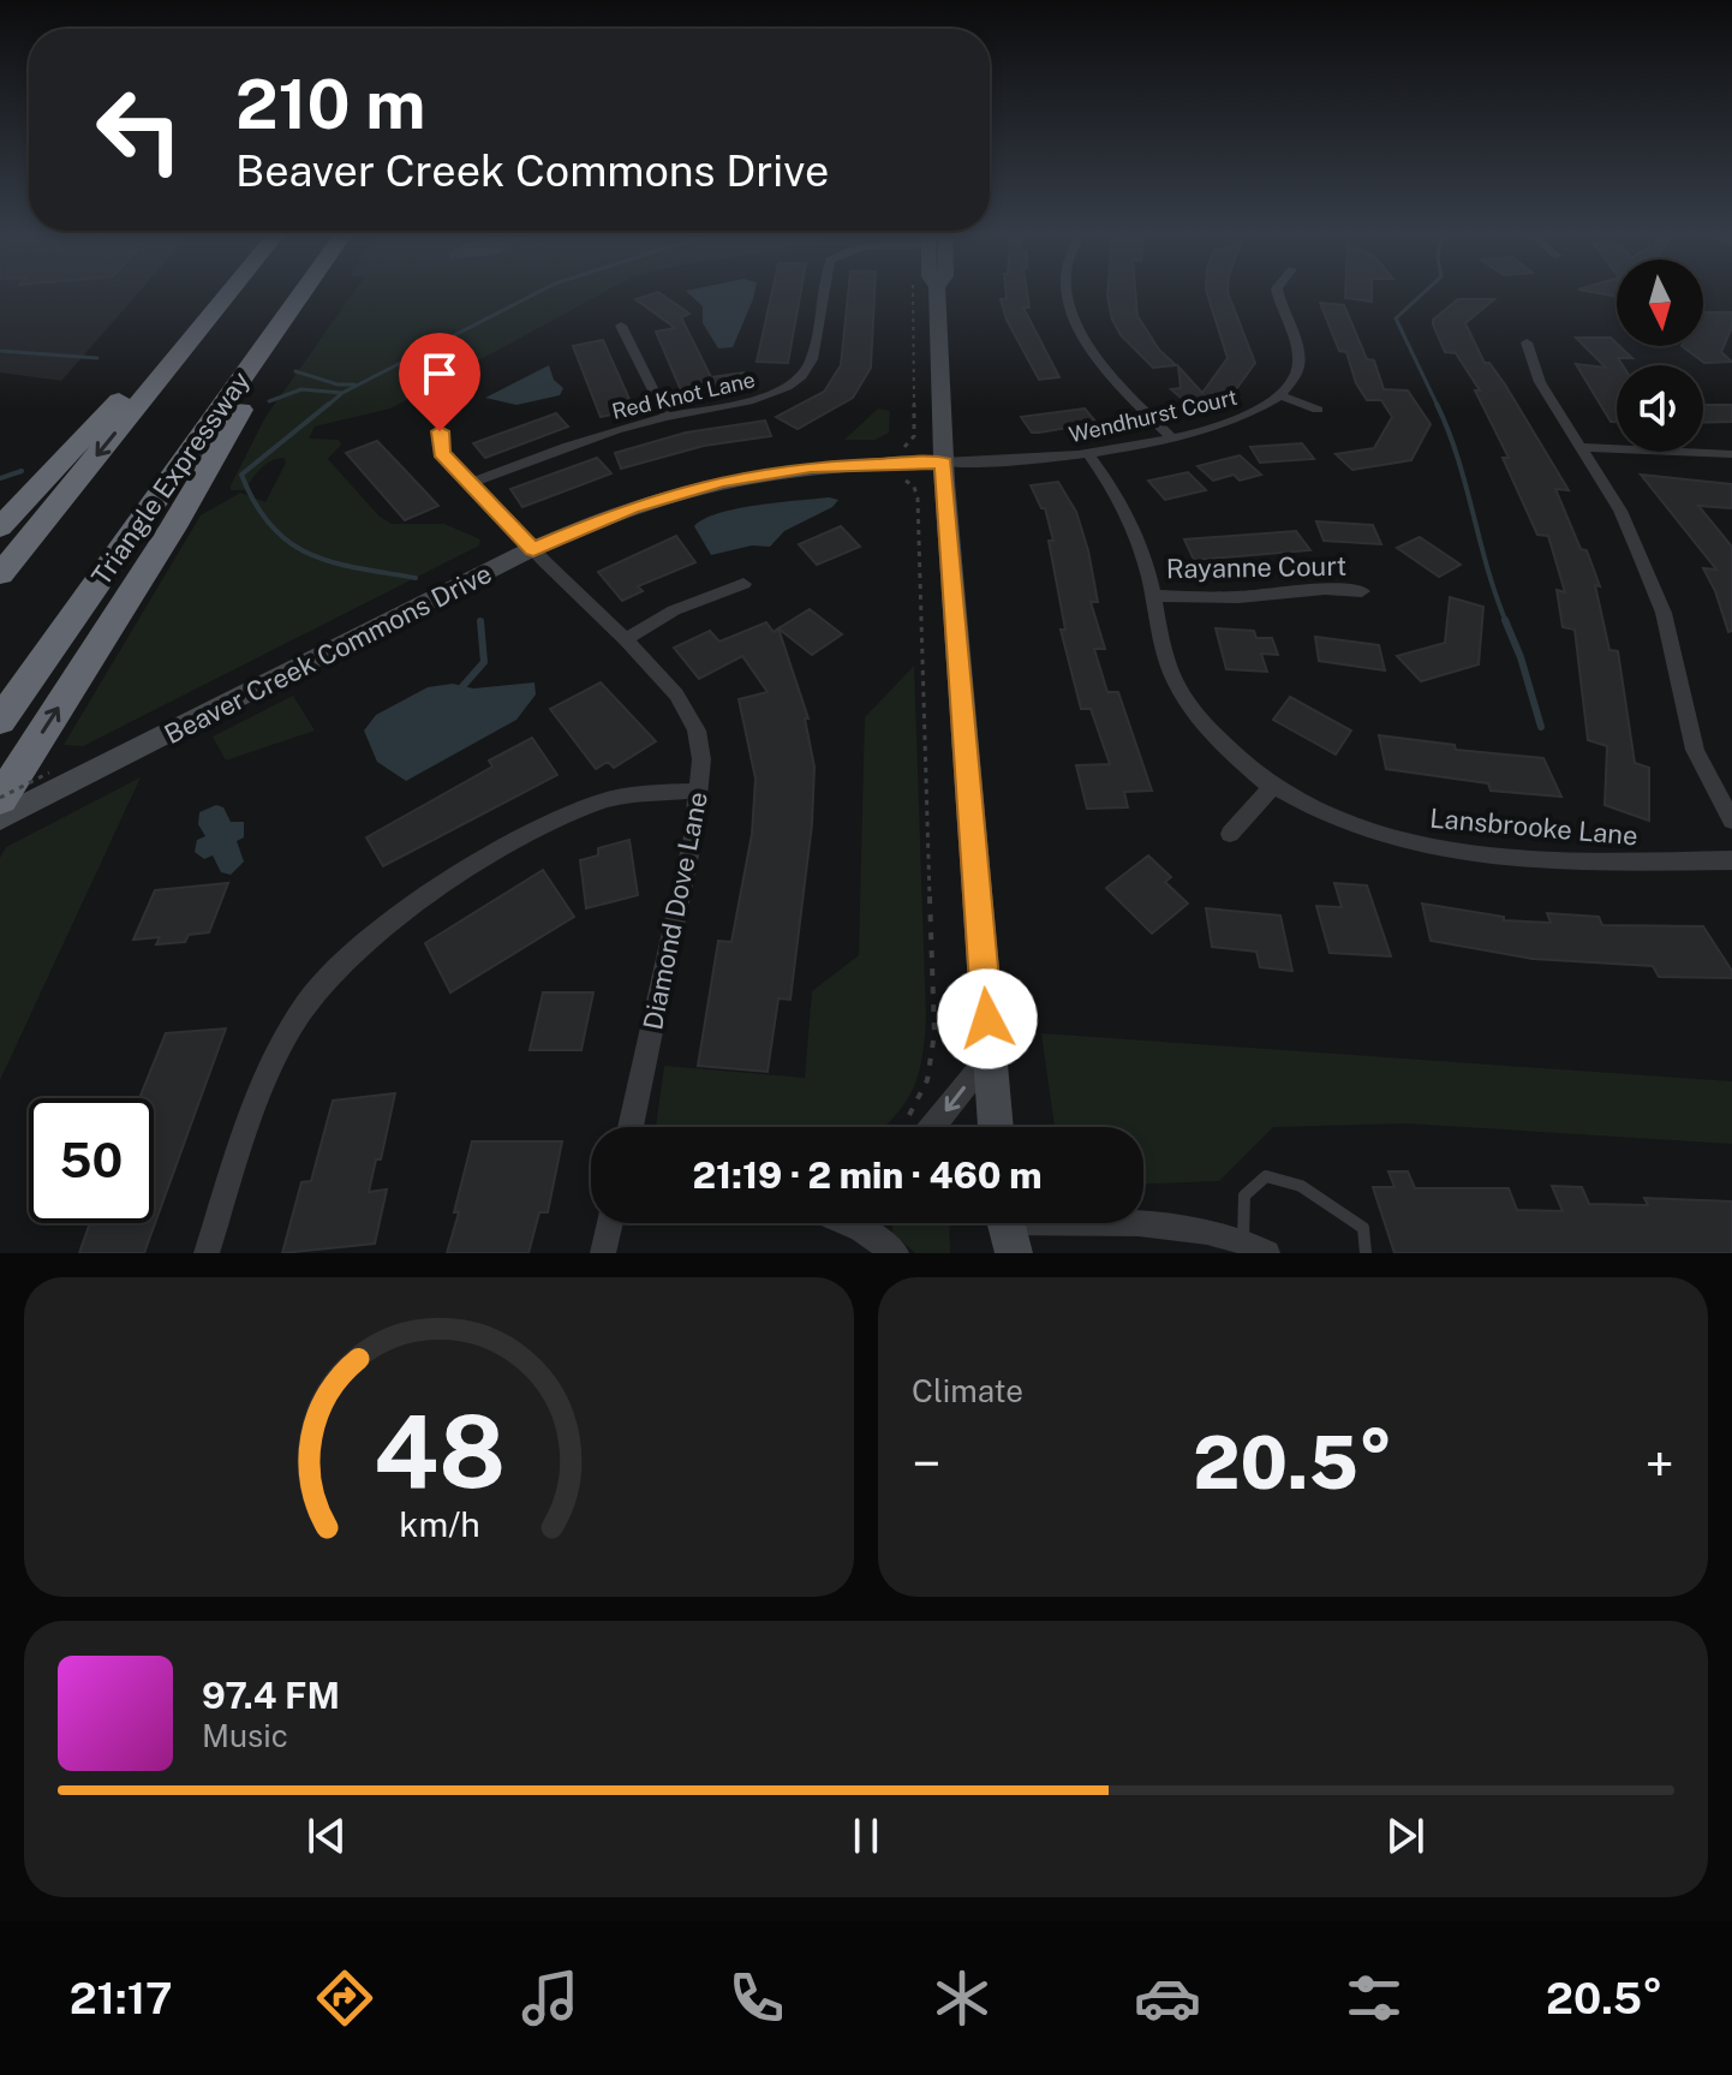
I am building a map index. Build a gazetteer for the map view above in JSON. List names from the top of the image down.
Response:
{
  "streets": {
    "highway": ["Triangle Expressway"],
    "main road": ["Beaver Creek Commons Drive"],
    "street": [
      "Red Knot Lane",
      "Wendhurst Court",
      "Rayanne Court",
      "Lansbrooke Lane",
      "Diamond Dove Lane"
    ]
  },
  "crossings": [
    ["Red Knot Lane", "Diamond Dove Lane"],
    ["Wendhurst Court", "Beaver Creek Commons Drive"],
    ["Wendhurst Court", "Lansbrooke Lane"],
    ["Rayanne Court", "Lansbrooke Lane"],
    ["Beaver Creek Commons Drive", "Diamond Dove Lane"]
  ],
  "north": "bottom",
  "page": {
    "turn": ["210 m", "Beaver Creek Commons Drive"],
    "limit": "50",
    "trip": "21:19 · 2 min · 460 m",
    "tile": "Climate",
    "heat": ["−", "20.5°", "+"],
    "song": ["97.4 FM", "Music"],
    "tabs": ["21:17", "20.5°"],
    "gauge": ["48", "km/h"]
  }
}
